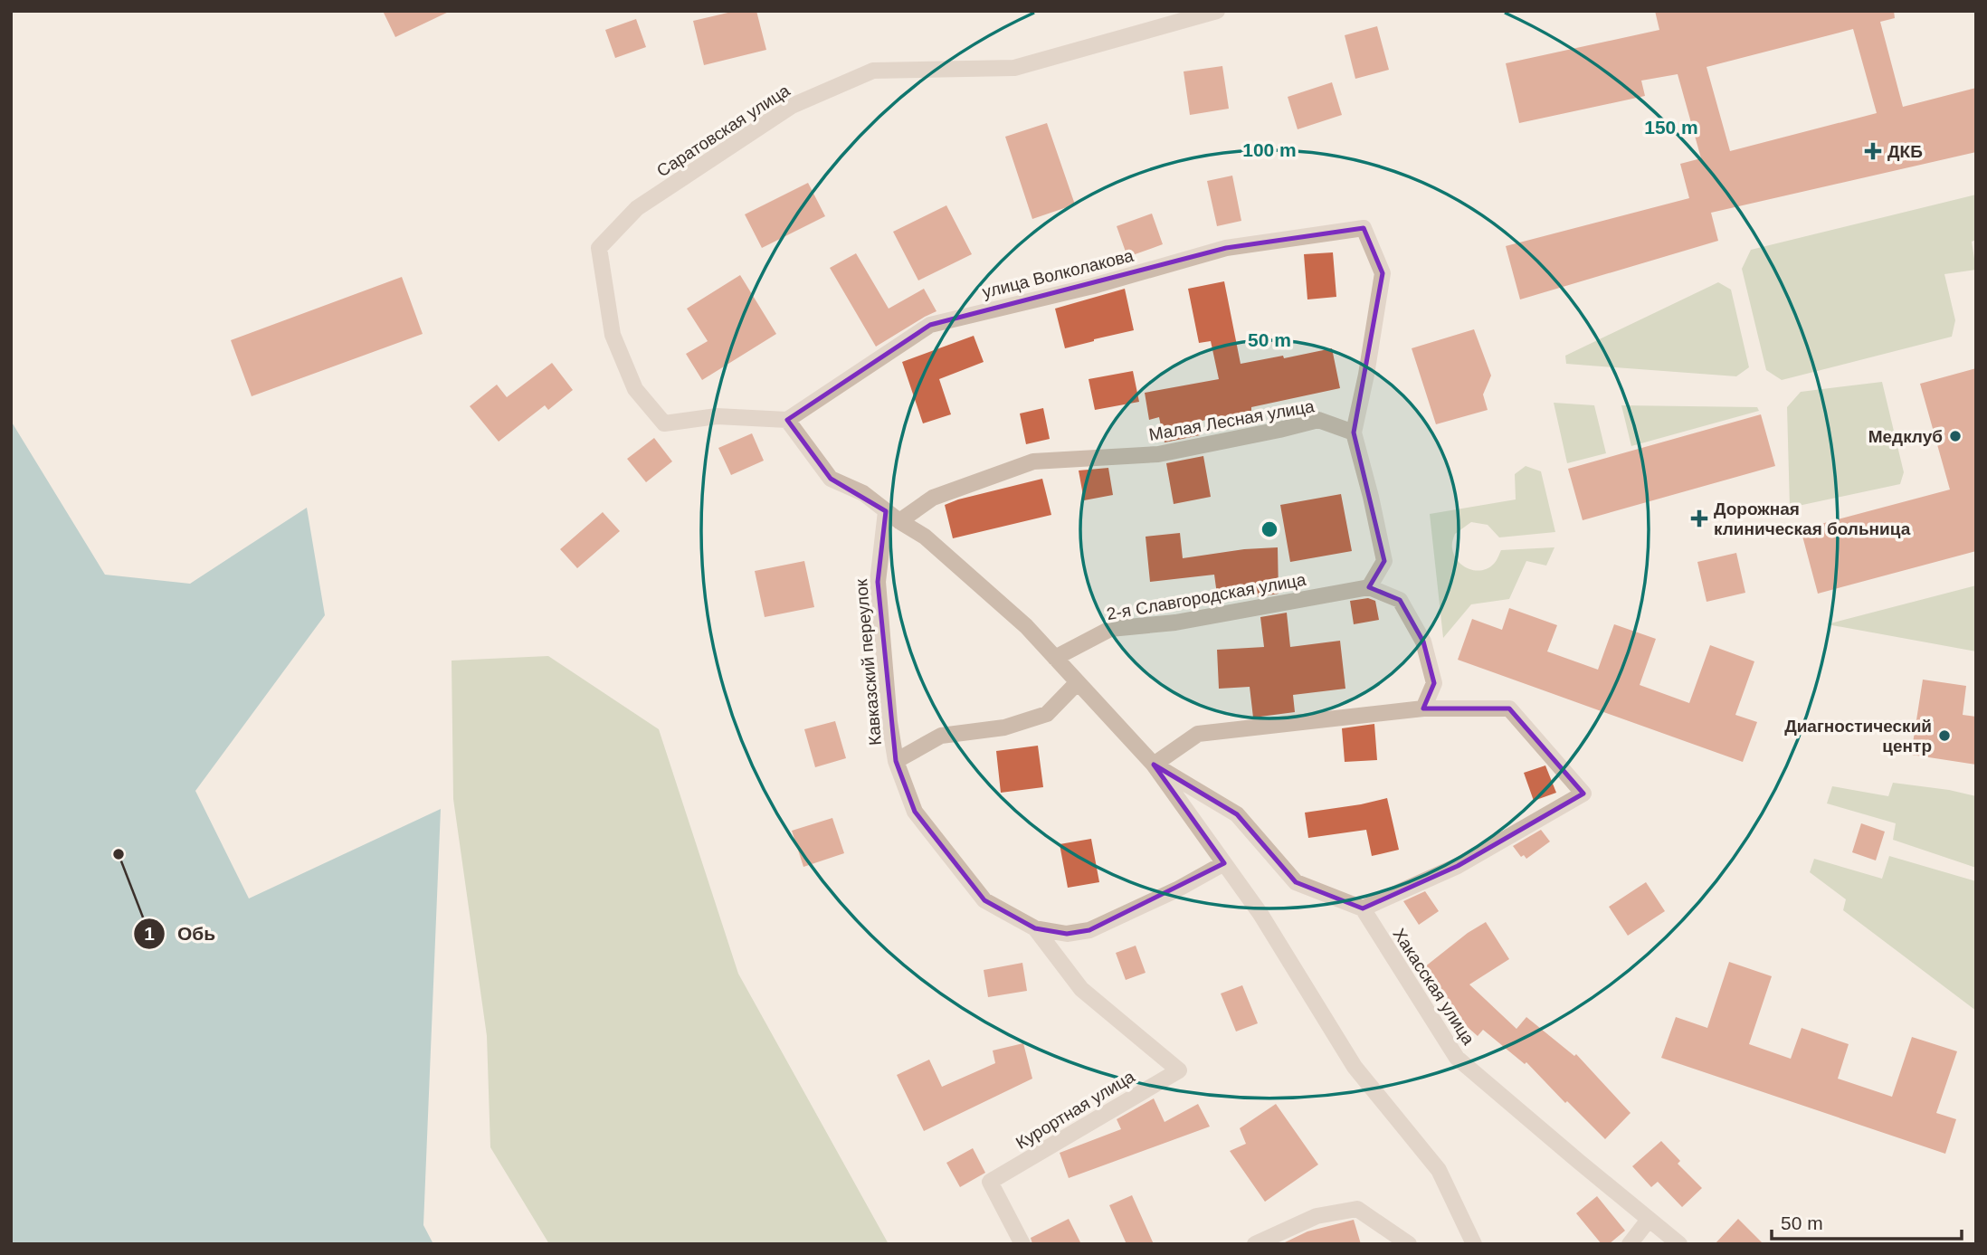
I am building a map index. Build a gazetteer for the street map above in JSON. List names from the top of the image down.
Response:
{
  "streets": {
    "street": [
      "Саратовская улица",
      "улица Волколакова",
      "Малая Лесная улица",
      "2-я Славгородская улица",
      "Кавказский переулок",
      "Хакасская улица",
      "Курортная улица"
    ]
  },
  "crossings": [
    ["Саратовская улица", "улица Волколакова"],
    ["улица Волколакова", "Малая Лесная улица"],
    ["Кавказский переулок", "Курортная улица"]
  ],
  "places": {
    "health": ["ДКБ", "Дорожная клиническая больница"],
    "other": ["Медклуб", "Диагностический центр", "Обь"]
  },
  "scale_bar": "50 m",
  "rings": ["150 m", "100 m", "50 m"]
}
